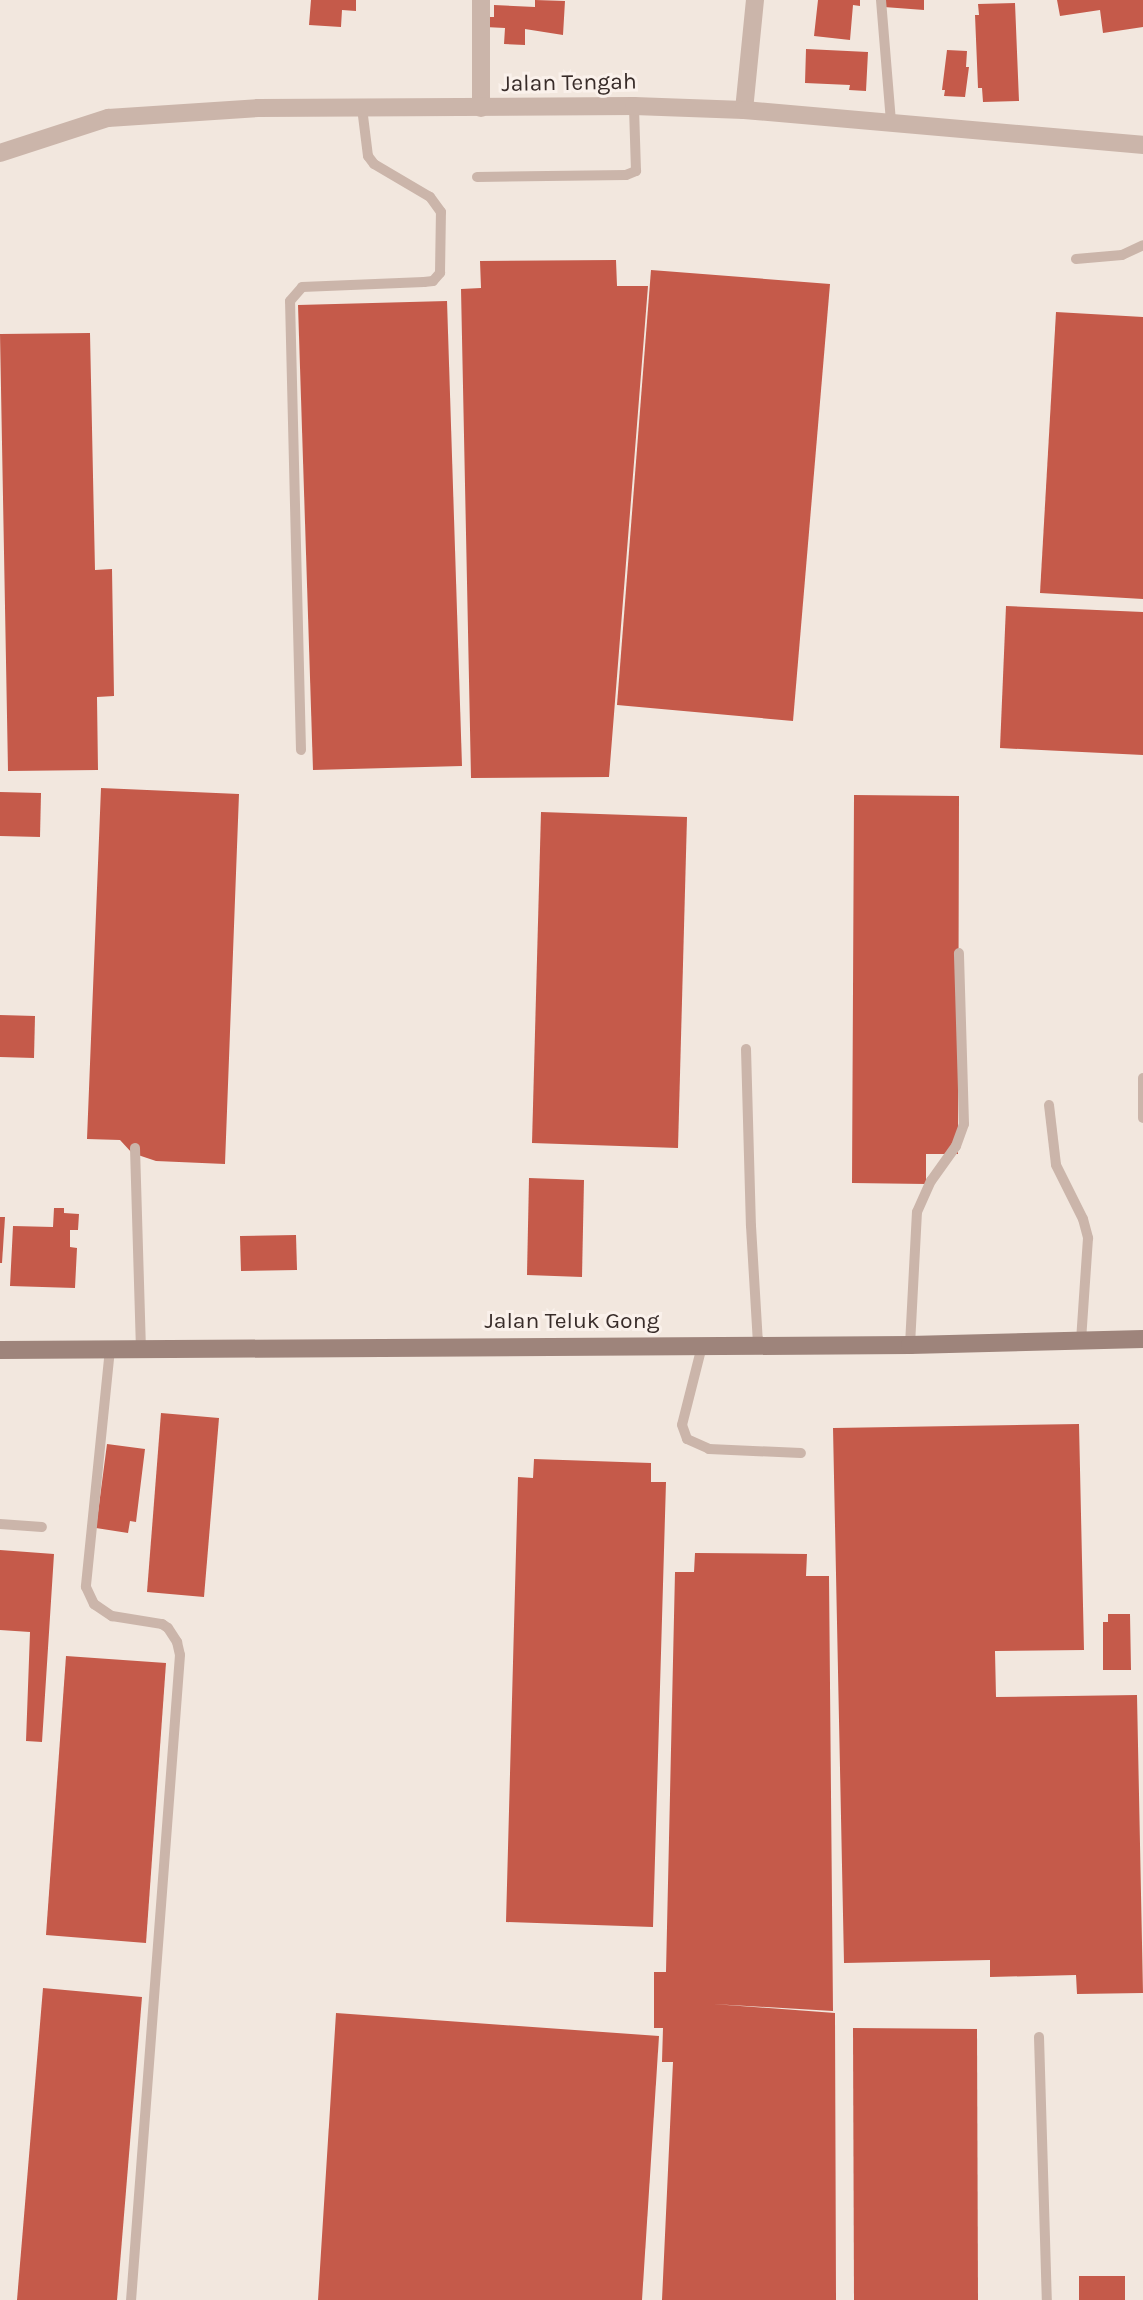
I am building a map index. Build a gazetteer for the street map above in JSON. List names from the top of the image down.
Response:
{
  "streets": {
    "street": ["Jalan Tengah", "Jalan Teluk Gong"]
  }
}
